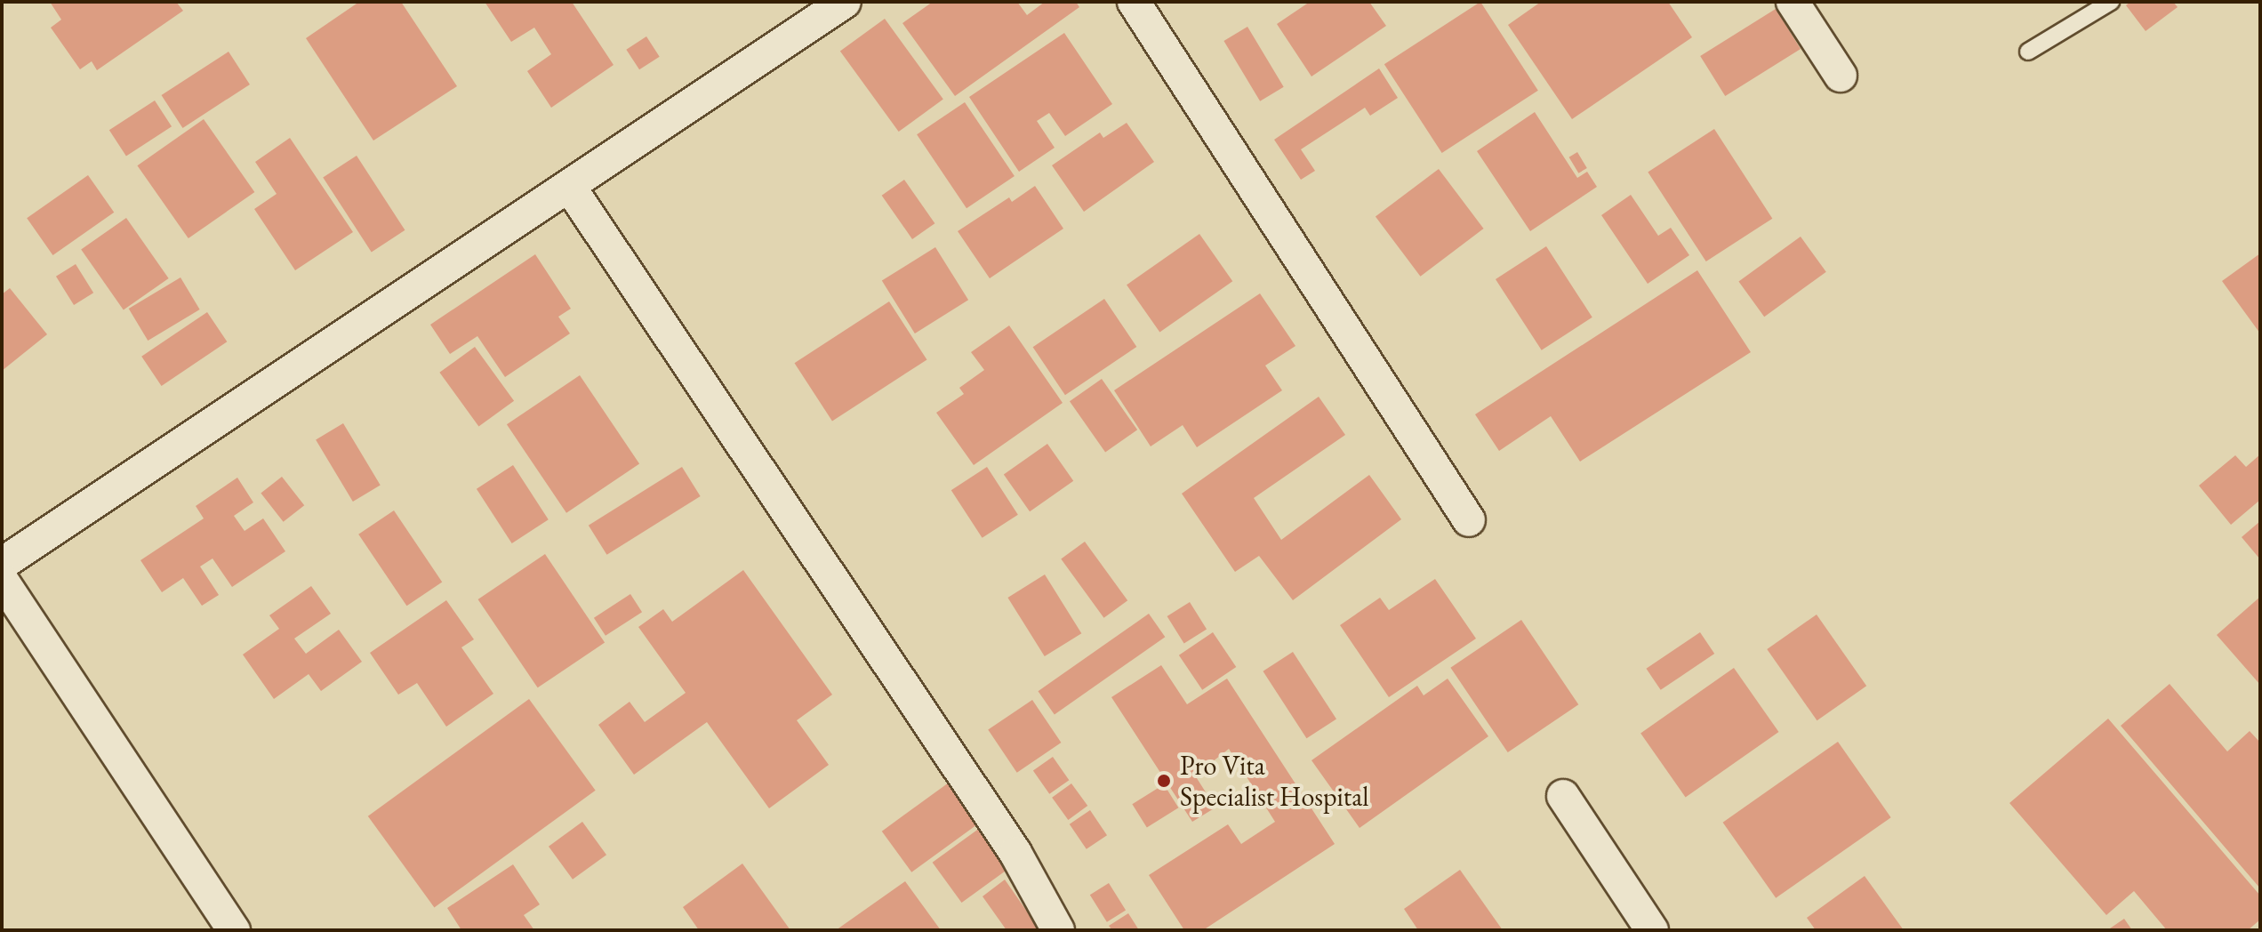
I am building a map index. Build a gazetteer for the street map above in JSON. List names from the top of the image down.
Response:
{
  "places": ["Pro Vita Specialist Hospital"]
}
